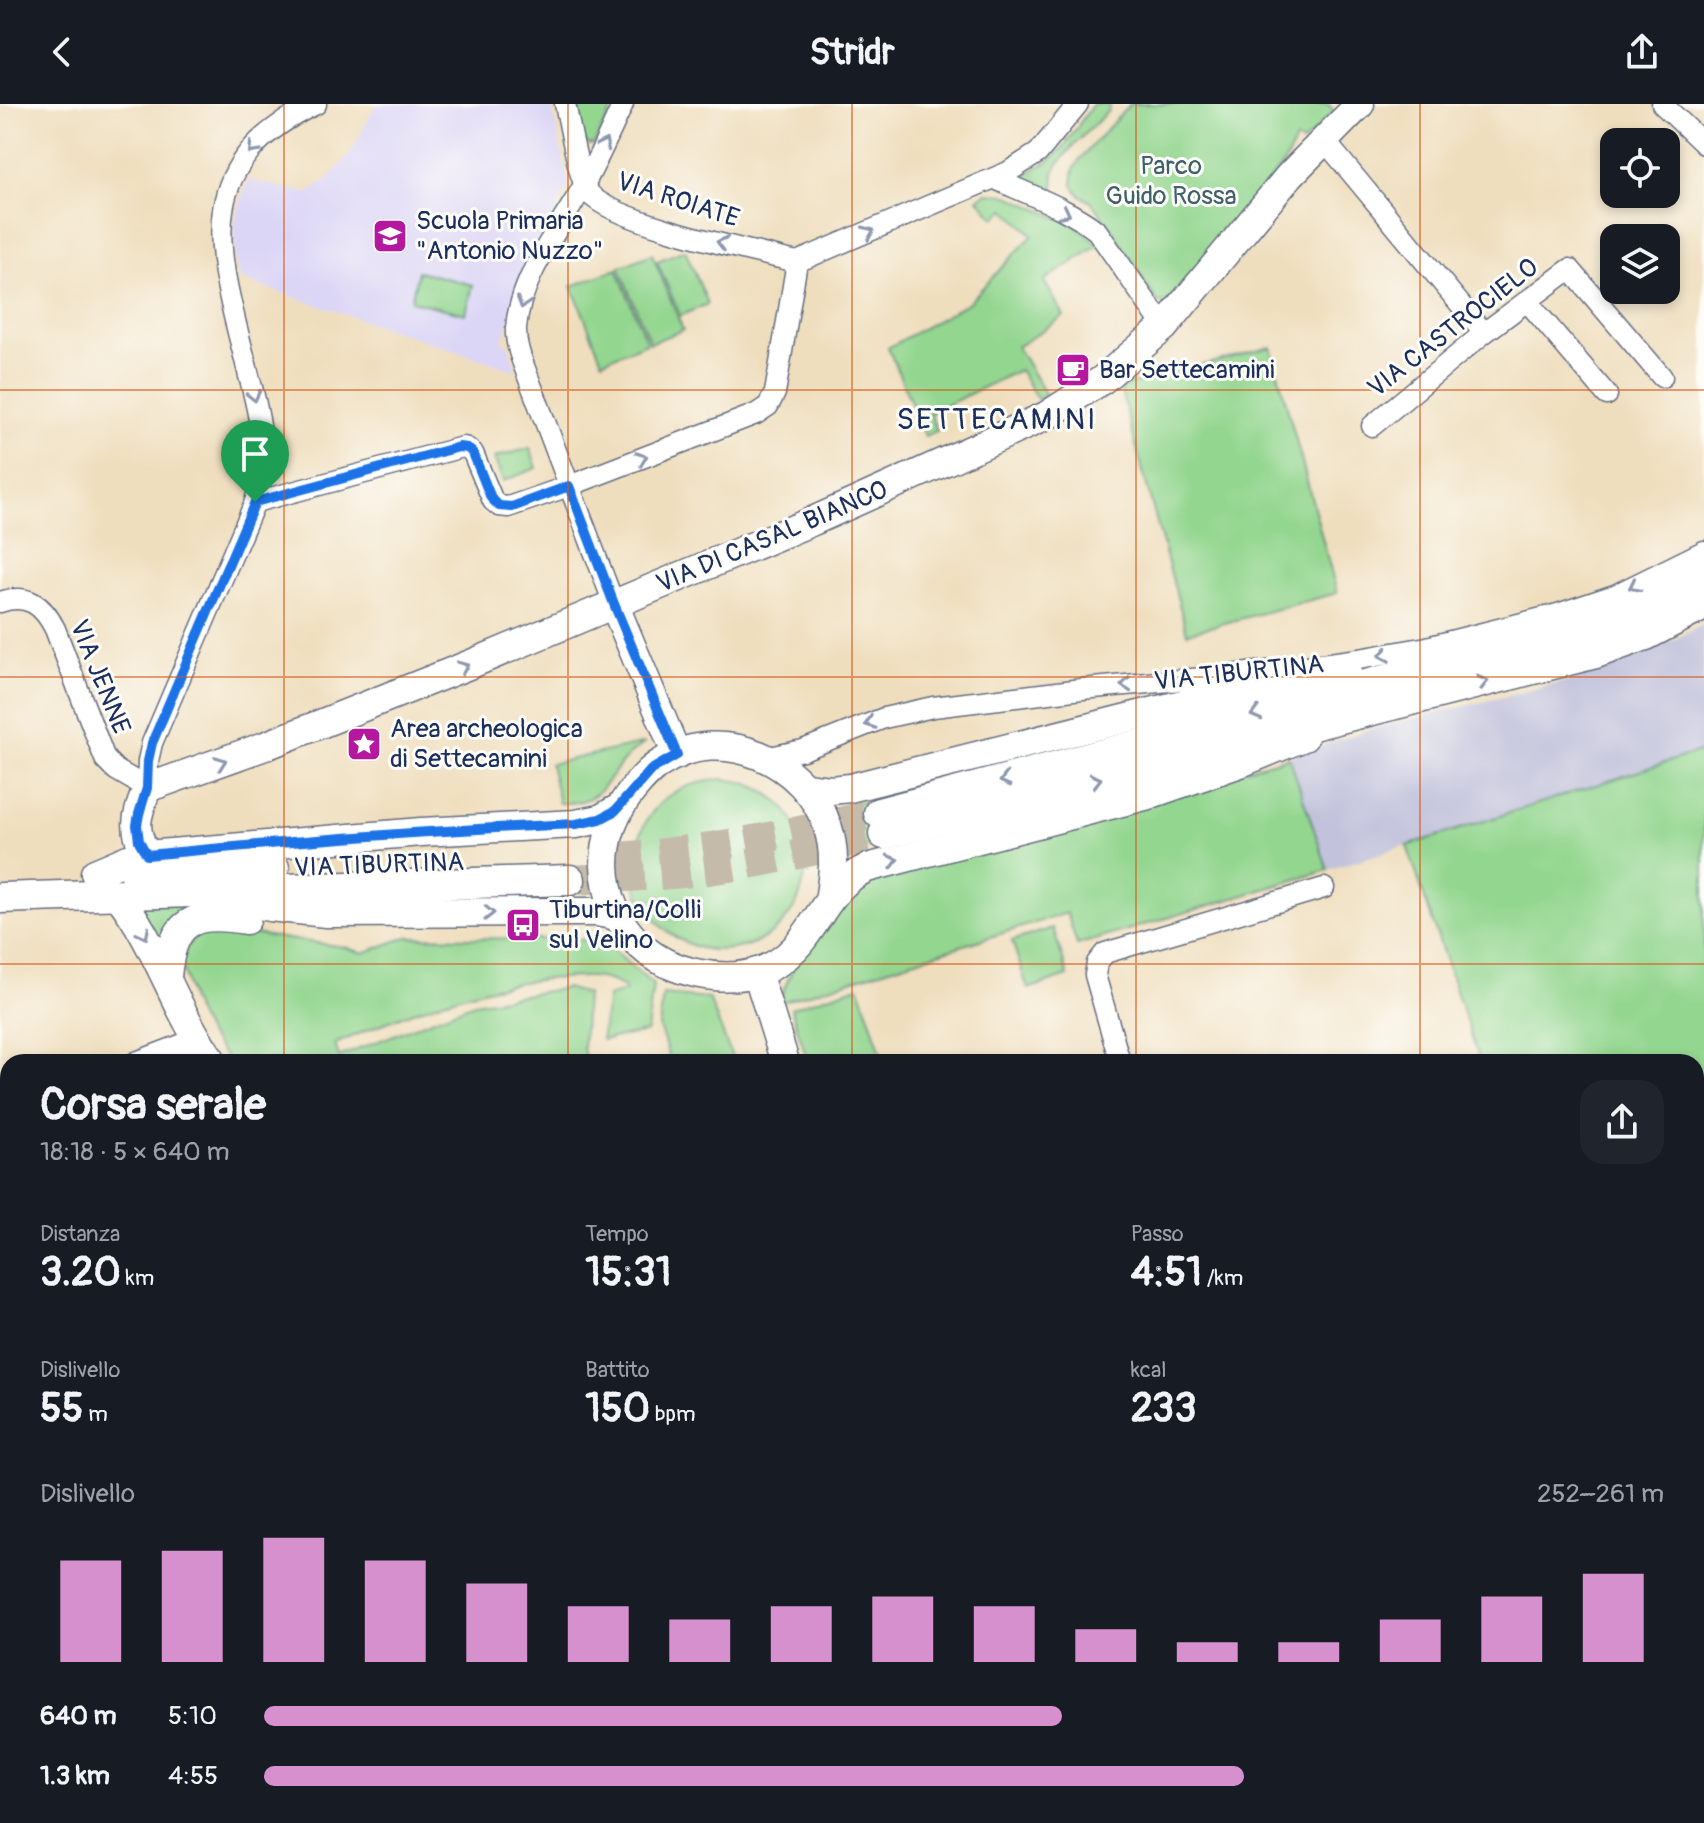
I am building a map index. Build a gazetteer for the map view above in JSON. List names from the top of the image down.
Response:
{
  "streets": {
    "main road": ["VIA TIBURTINA"],
    "street": [
      "VIA ROIATE",
      "VIA CASTROCIELO",
      "VIA DI CASAL BIANCO",
      "VIA JENNE"
    ]
  },
  "crossings": [
    ["VIA DI CASAL BIANCO", "VIA JENNE"]
  ],
  "one_way": ["VIA ROIATE", "VIA DI CASAL BIANCO"],
  "districts": ["SETTECAMINI"],
  "parks": ["Parco Guido Rossa"],
  "places": {
    "school or university": ["Scuola Primaria \"Antonio Nuzzo\""],
    "cafe": ["Bar Settecamini"],
    "place": ["Area archeologica di Settecamini"],
    "bus stop": ["Tiburtina/Colli sul Velino"]
  },
  "page": {
    "header": "Stridr",
    "heading": ["Corsa serale", "18:18 · 5 × 640 m"],
    "stats": [
      ["Distanza", "3.20 km"],
      ["Tempo", "15:31"],
      ["Passo", "4:51 /km"],
      ["Dislivello", "55 m"],
      ["Battito", "150 bpm"],
      ["kcal", "233"]
    ],
    "chart": ["Dislivello", "252–261 m"],
    "list": [
      {
        "name": "640 m",
        "note": "5:10"
      },
      {
        "name": "1.3 km",
        "note": "4:55"
      }
    ]
  }
}
